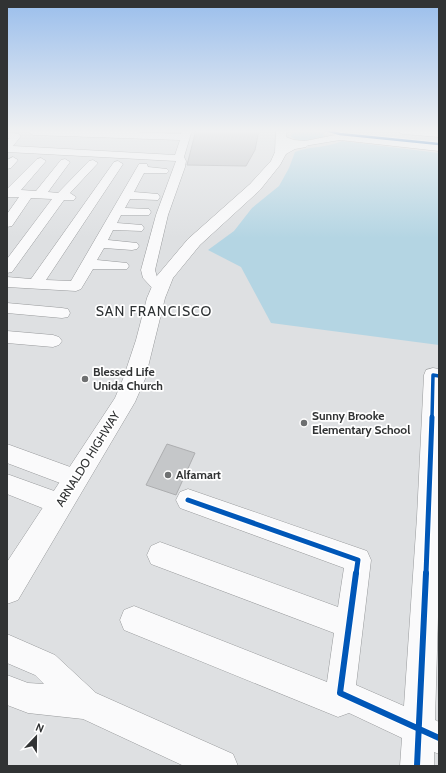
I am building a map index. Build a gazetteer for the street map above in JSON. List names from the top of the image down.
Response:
{
  "streets": {
    "main road": ["ARNALDO HIGHWAY"]
  },
  "districts": ["SAN FRANCISCO"],
  "places": ["Blessed Life Unida Church", "Sunny Brooke Elementary School", "Alfamart"],
  "north": "top"
}
